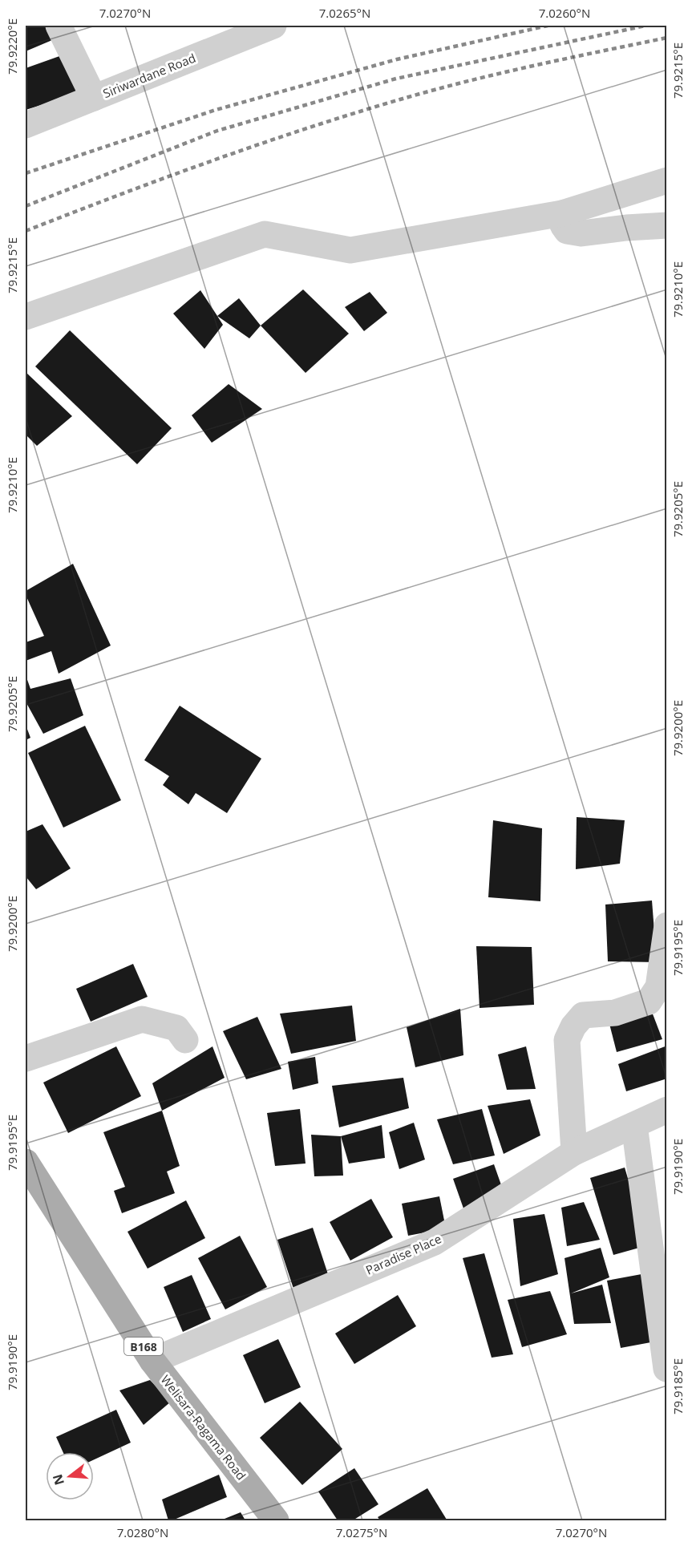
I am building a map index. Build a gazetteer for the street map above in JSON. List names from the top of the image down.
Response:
{
  "streets": {
    "main road": ["B168", "Welisara-Ragama Road"],
    "street": ["Siriwardane Road", "Paradise Place"]
  },
  "crossings": [
    ["Paradise Place", "Welisara-Ragama Road"]
  ],
  "north": "left",
  "coordinates": [
    "7.0270°N",
    "7.0265°N",
    "7.0260°N",
    "79.9220°E",
    "79.9215°E",
    "79.9210°E",
    "79.9205°E",
    "79.9200°E",
    "79.9195°E",
    "79.9190°E",
    "79.9185°E",
    "7.0280°N",
    "7.0275°N"
  ]
}
